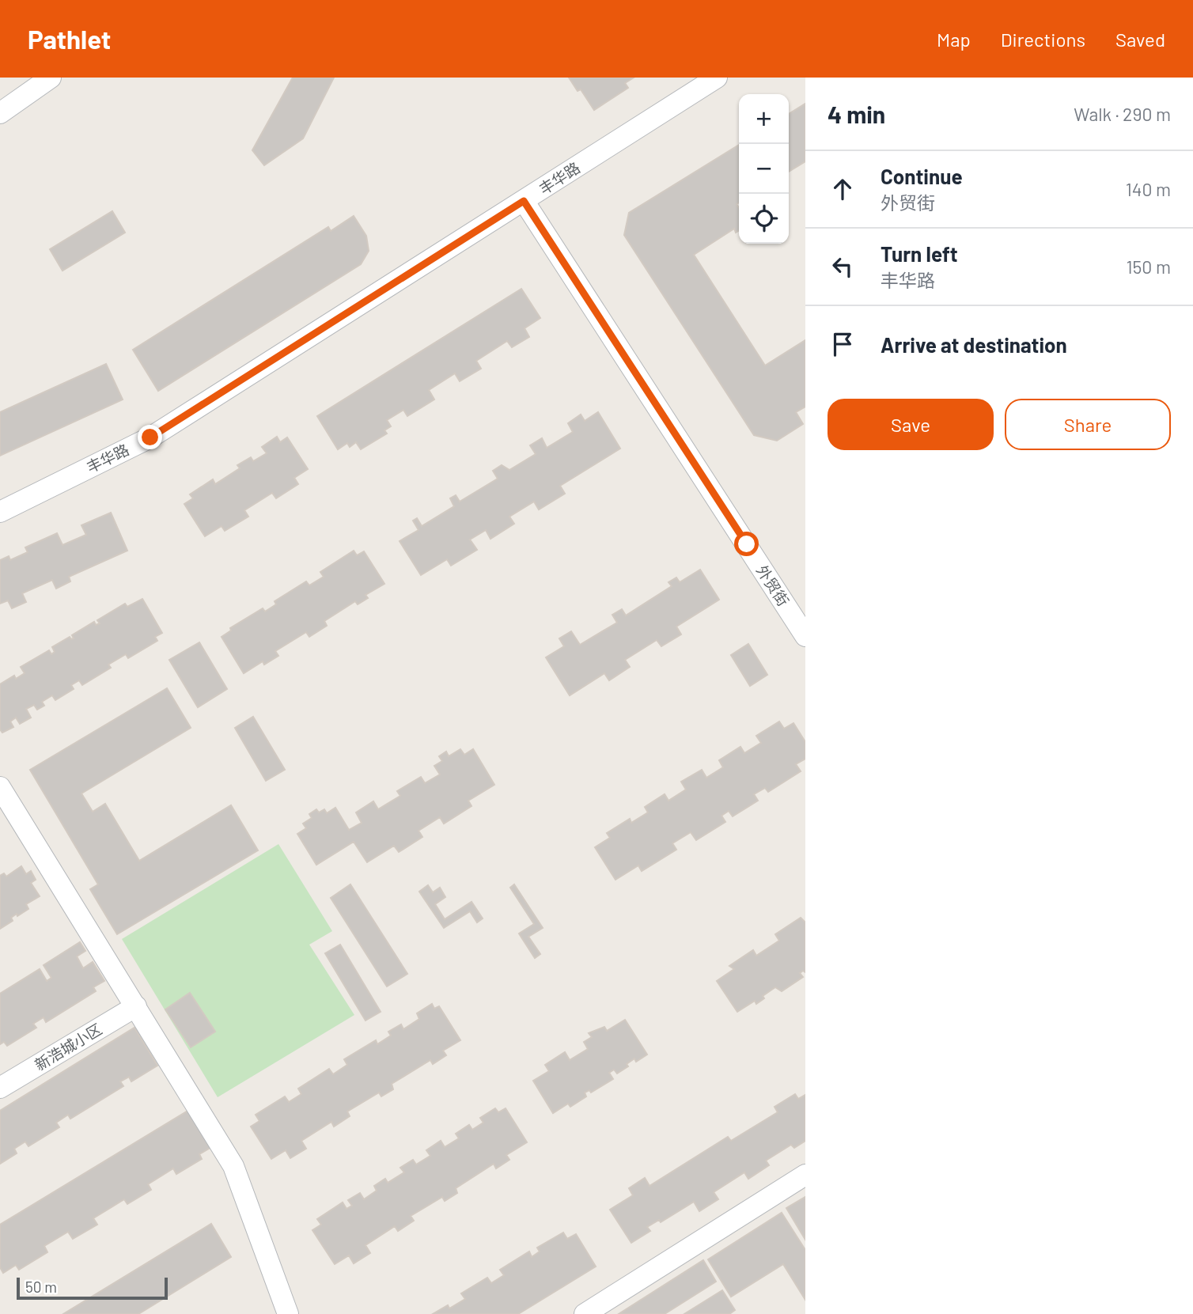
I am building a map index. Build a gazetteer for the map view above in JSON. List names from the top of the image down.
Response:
{
  "streets": {
    "street": ["丰华路", "外贸街", "新浩城小区"]
  },
  "crossings": [
    ["丰华路", "外贸街"]
  ],
  "scale_bar": "50 m",
  "page": {
    "header": "Pathlet",
    "nav": ["Map", "Directions", "Saved"],
    "heading": ["4 min", "Walk · 290 m"],
    "map_buttons": ["+", "−"],
    "list": [
      ["Continue", "外贸街", "140 m"],
      ["Turn left", "丰华路", "150 m"],
      "Arrive at destination"
    ],
    "buttons": ["Save", "Share"],
    "scale": "50 m"
  }
}
